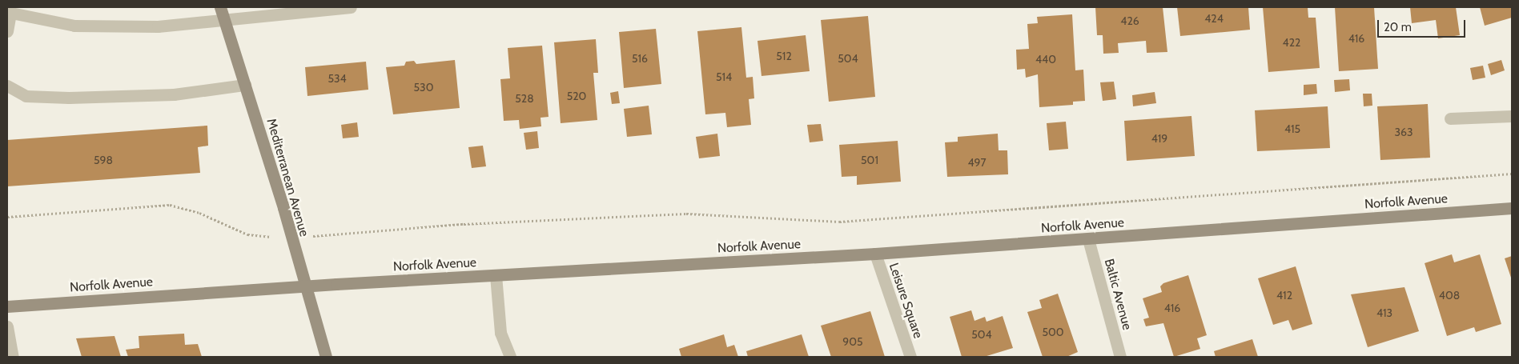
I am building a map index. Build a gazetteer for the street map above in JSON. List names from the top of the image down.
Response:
{
  "streets": {
    "main road": ["Mediterranean Avenue", "Norfolk Avenue"],
    "street": ["Baltic Avenue", "Leisure Square"]
  },
  "crossings": [
    ["Mediterranean Avenue", "Norfolk Avenue"],
    ["Norfolk Avenue", "Baltic Avenue"],
    ["Norfolk Avenue", "Leisure Square"]
  ],
  "house_numbers": [
    "424",
    "426",
    "416",
    "422",
    "512",
    "516",
    "504",
    "440",
    "514",
    "534",
    "530",
    "520",
    "528",
    "415",
    "363",
    "419",
    "598",
    "501",
    "497",
    "412",
    "408",
    "416",
    "413",
    "500",
    "504",
    "905"
  ],
  "scale_bar": "20 m"
}
